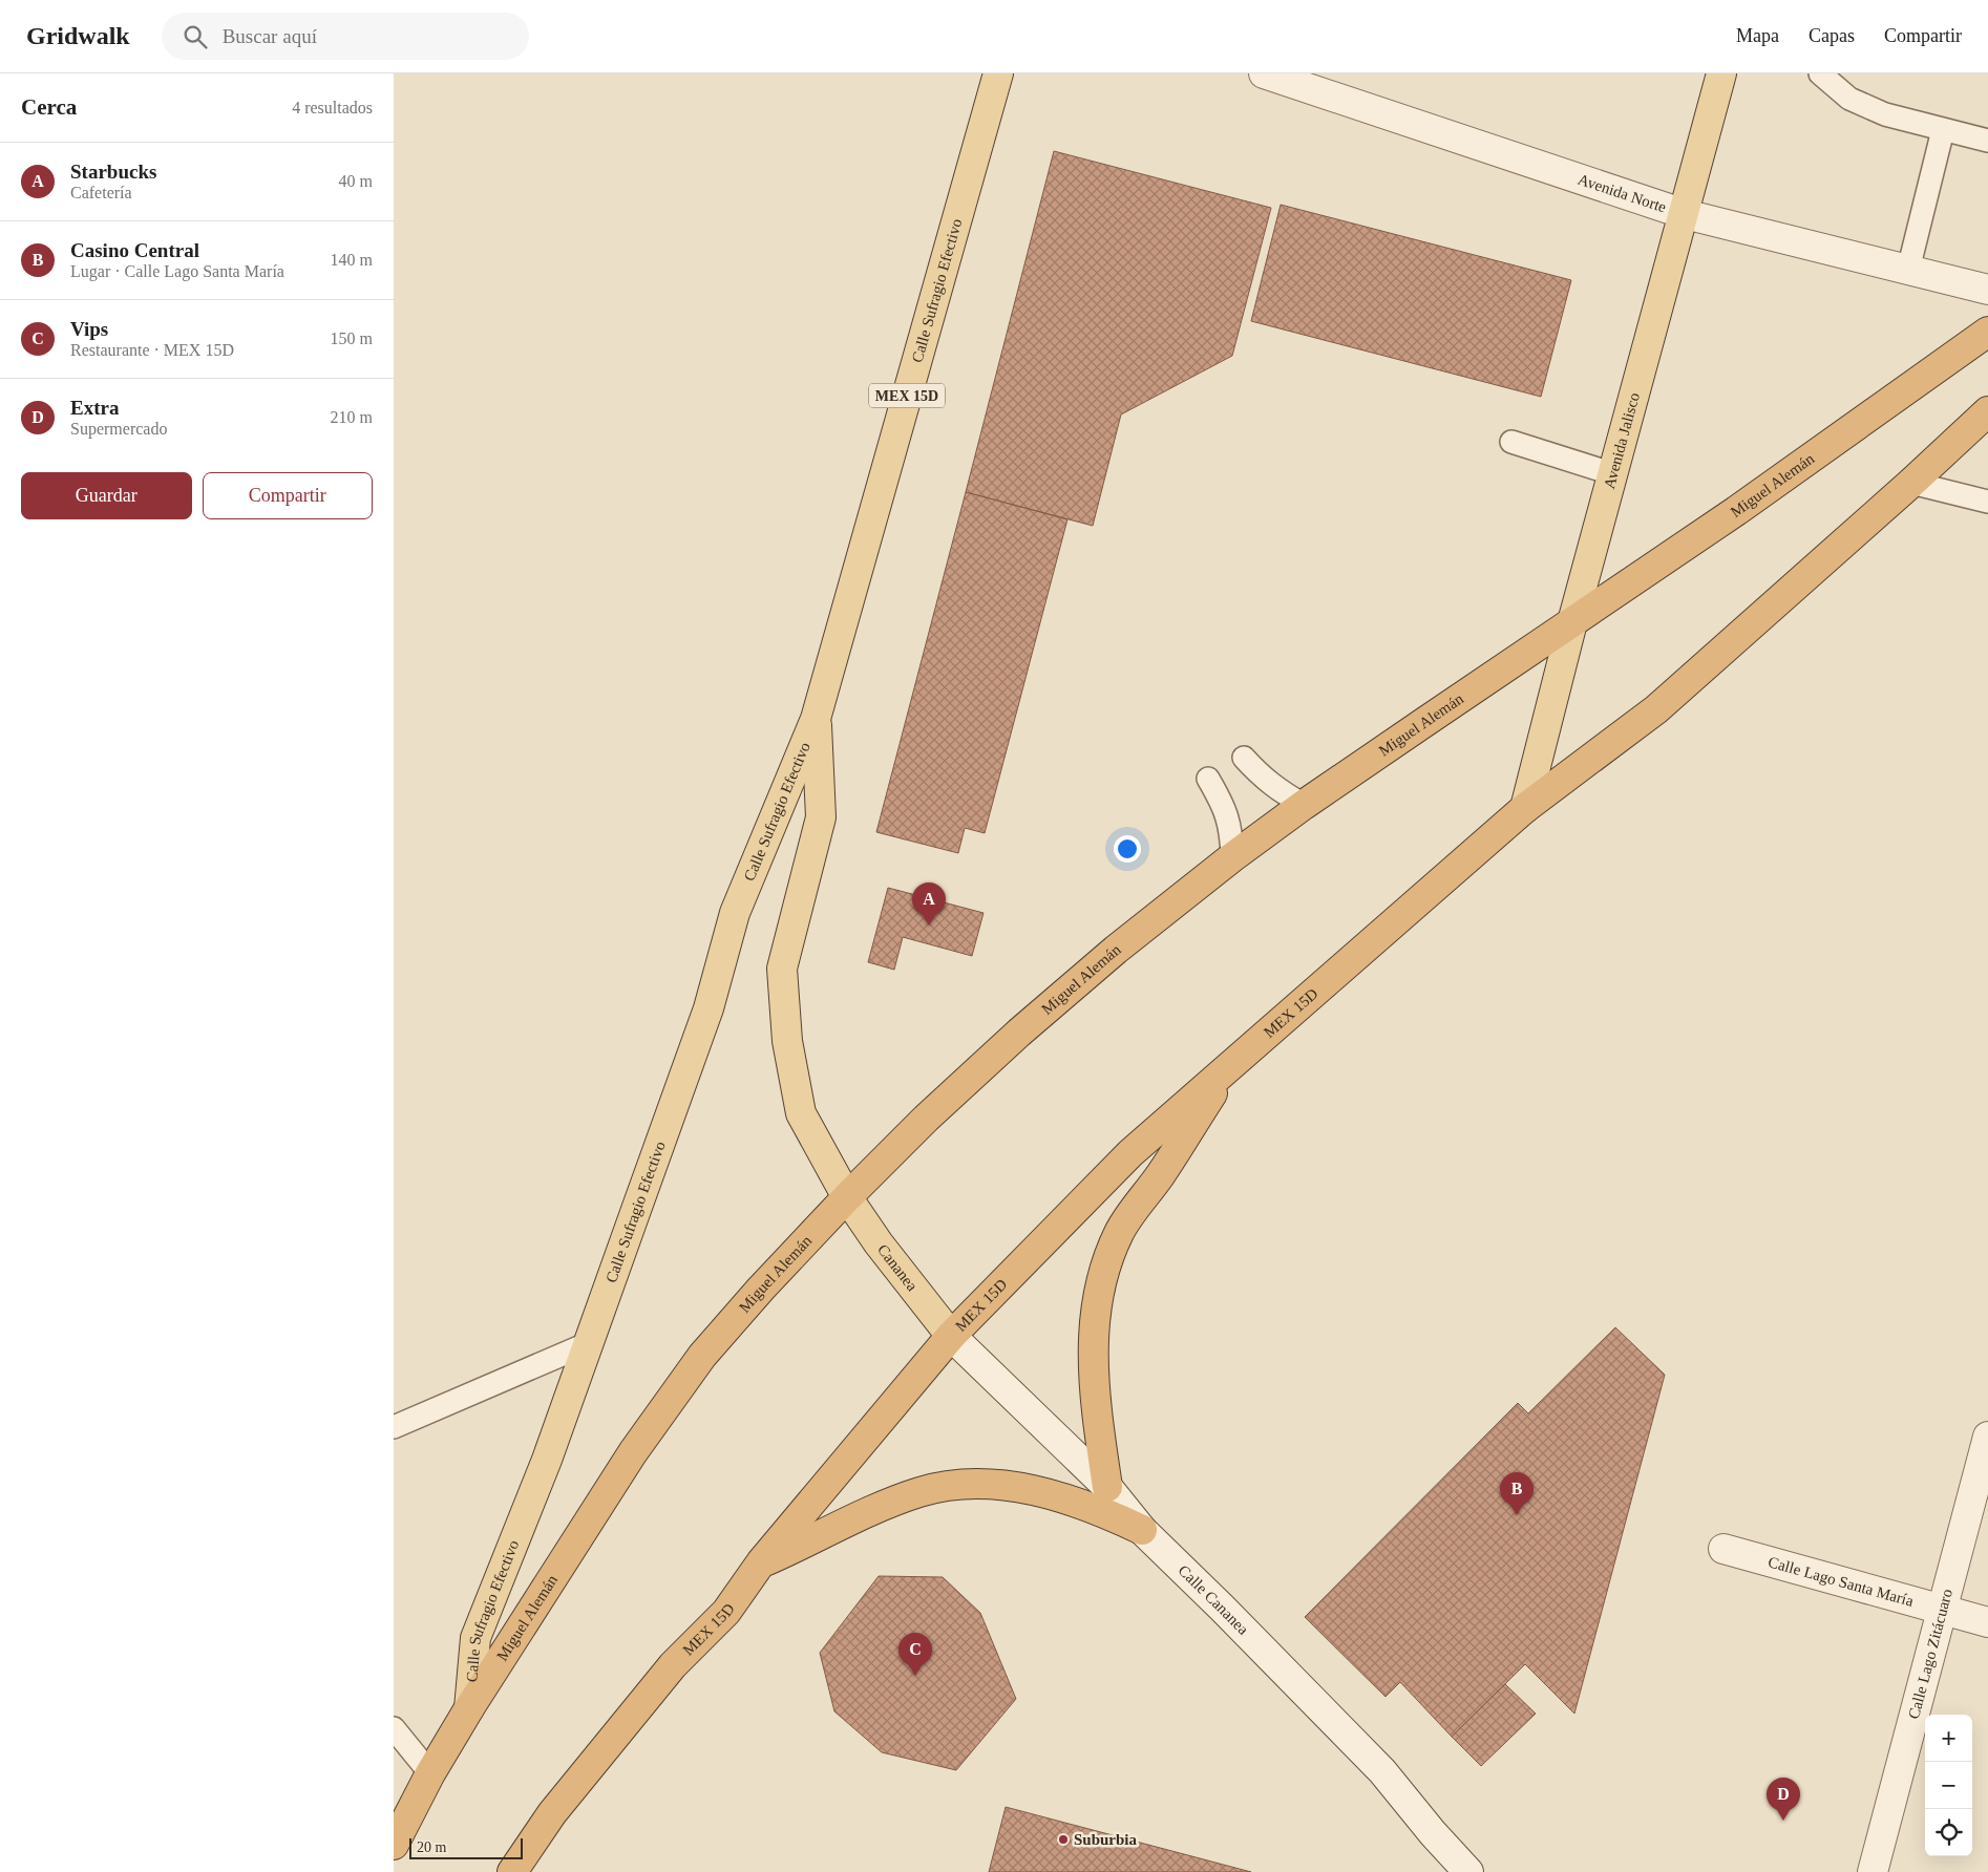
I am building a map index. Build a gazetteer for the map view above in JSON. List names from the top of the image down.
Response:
{
  "streets": {
    "highway": ["MEX 15D", "Miguel Alemán"],
    "main road": ["Calle Sufragio Efectivo", "Avenida Jalisco", "Cananea"],
    "street": [
      "Avenida Norte",
      "Calle Lago Santa María",
      "Calle Cananea",
      "Calle Lago Zitácuaro"
    ]
  },
  "crossings": [
    ["Avenida Norte", "Avenida Jalisco"],
    ["Calle Sufragio Efectivo", "Miguel Alemán"],
    ["Calle Sufragio Efectivo", "Cananea"],
    ["MEX 15D", "Avenida Jalisco"],
    ["MEX 15D", "Cananea"],
    ["MEX 15D", "Calle Cananea"],
    ["Avenida Jalisco", "Miguel Alemán"],
    ["Miguel Alemán", "Cananea"],
    ["Cananea", "Calle Cananea"],
    ["Calle Lago Santa María", "Calle Lago Zitácuaro"]
  ],
  "places": ["Suburbia"],
  "scale_bar": "20 m",
  "page": {
    "header": "Gridwalk",
    "search": "Buscar aquí",
    "nav": ["Mapa", "Capas", "Compartir"],
    "heading": ["Cerca", "4 resultados"],
    "list": [
      {
        "mark": "A",
        "name": "Starbucks",
        "note": "Cafetería",
        "value": "40 m"
      },
      {
        "mark": "B",
        "name": "Casino Central",
        "note": "Lugar · Calle Lago Santa María",
        "value": "140 m"
      },
      {
        "mark": "C",
        "name": "Vips",
        "note": "Restaurante · MEX 15D",
        "value": "150 m"
      },
      {
        "mark": "D",
        "name": "Extra",
        "note": "Supermercado",
        "value": "210 m"
      }
    ],
    "buttons": ["Guardar", "Compartir"],
    "pins": [
      "A",
      "B",
      "C",
      "D"
    ],
    "map_buttons": ["+", "−"],
    "scale": "20 m"
  }
}
